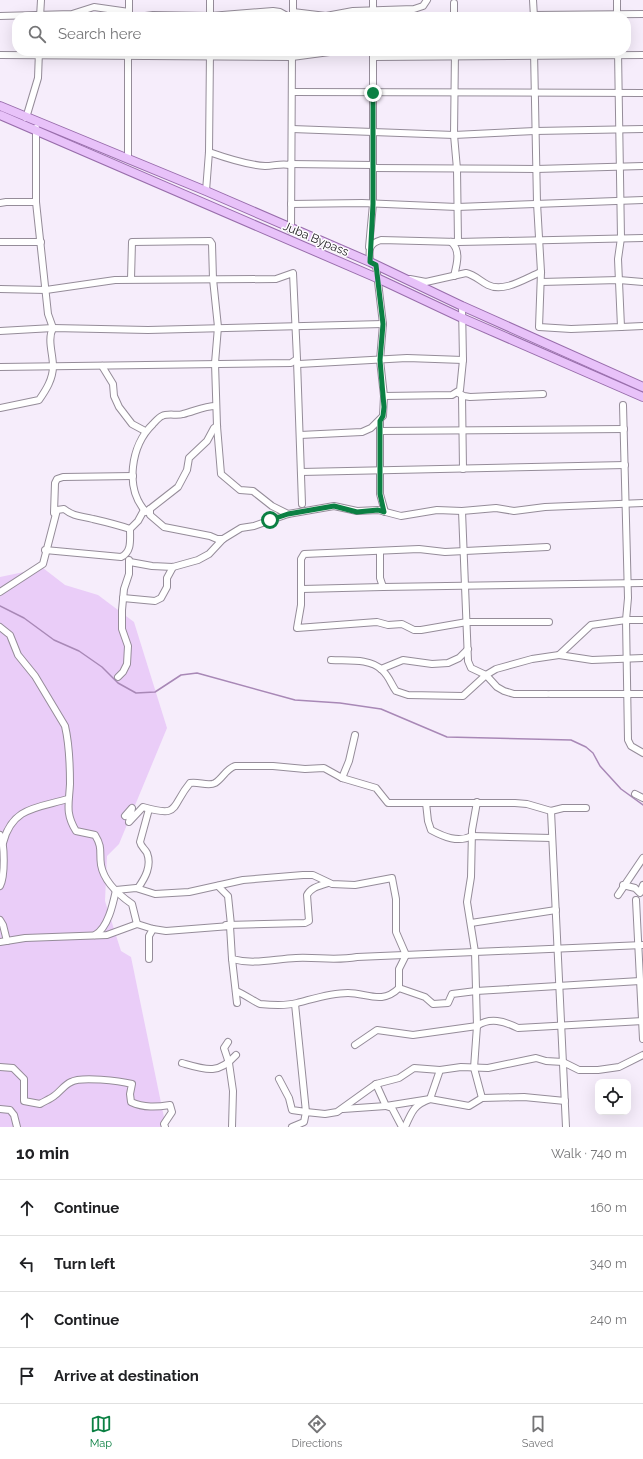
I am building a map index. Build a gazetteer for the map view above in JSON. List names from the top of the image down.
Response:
{
  "streets": {
    "main road": ["Juba Bypass"]
  },
  "page": {
    "search": "Search here",
    "heading": ["10 min", "Walk · 740 m"],
    "list": [
      ["Continue", "160 m"],
      ["Turn left", "340 m"],
      ["Continue", "240 m"],
      "Arrive at destination"
    ],
    "nav": ["Map", "Directions", "Saved"]
  }
}
